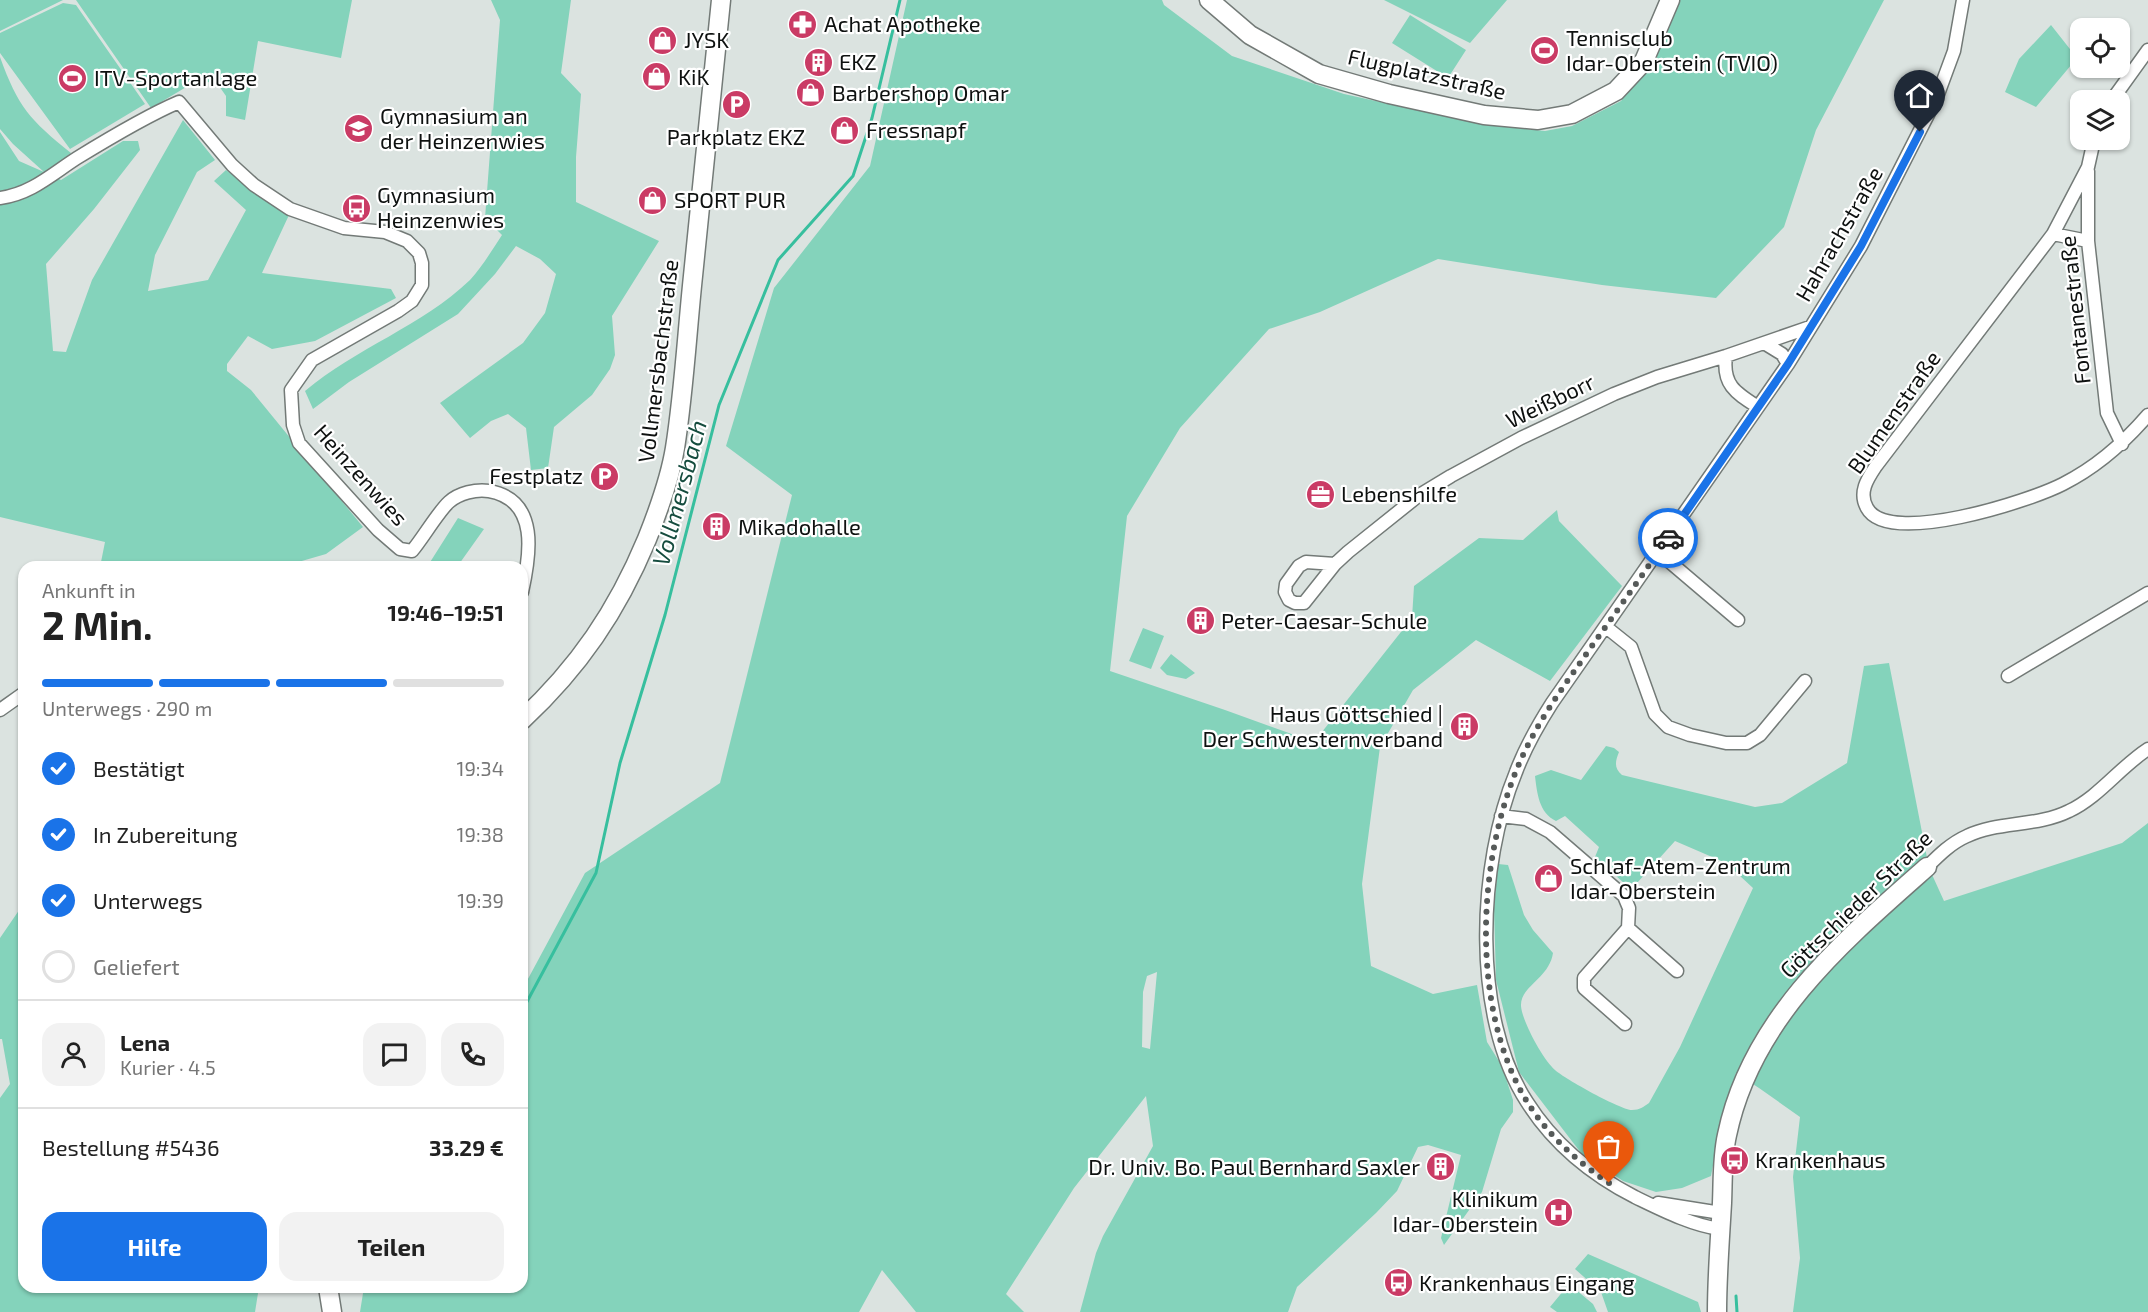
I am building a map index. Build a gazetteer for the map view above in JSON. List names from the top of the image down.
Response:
{
  "streets": {
    "street": [
      "Flugplatzstraße",
      "Hahrachstraße",
      "Fontanestraße",
      "Vollmersbachstraße",
      "Weißborr",
      "Blumenstraße",
      "Heinzenwies",
      "Göttschieder Straße"
    ]
  },
  "crossings": [
    ["Hahrachstraße", "Weißborr"],
    ["Fontanestraße", "Blumenstraße"]
  ],
  "water": ["Vollmersbach"],
  "places": {
    "pharmacy": ["Achat Apotheke"],
    "shop": [
      "JYSK",
      "KiK",
      "Barbershop Omar",
      "Fressnapf",
      "SPORT PUR",
      "Schlaf-Atem-Zentrum Idar-Oberstein"
    ],
    "sports": ["Tennisclub Idar-Oberstein (TVIO)", "ITV-Sportanlage"],
    "building": [
      "EKZ",
      "Mikadohalle",
      "Peter-Caesar-Schule",
      "Haus Göttschied | Der Schwesternverband",
      "Dr. Univ. Bo. Paul Bernhard Saxler"
    ],
    "parking": ["Parkplatz EKZ", "Festplatz"],
    "school or university": ["Gymnasium an der Heinzenwies"],
    "bus stop": ["Gymnasium Heinzenwies", "Krankenhaus", "Krankenhaus Eingang"],
    "office": ["Lebenshilfe"],
    "hospital": ["Klinikum Idar-Oberstein"]
  },
  "page": {
    "heading": ["2 Min.", "Ankunft in", "19:46–19:51"],
    "panel": [
      "Lena",
      "Kurier · 4.5",
      "Bestellung #5436",
      "33.29 €"
    ],
    "bar": "Unterwegs · 290 m",
    "list": [
      ["Bestätigt", "19:34"],
      ["In Zubereitung", "19:38"],
      ["Unterwegs", "19:39"],
      "Geliefert"
    ],
    "buttons": ["Hilfe", "Teilen"]
  }
}
